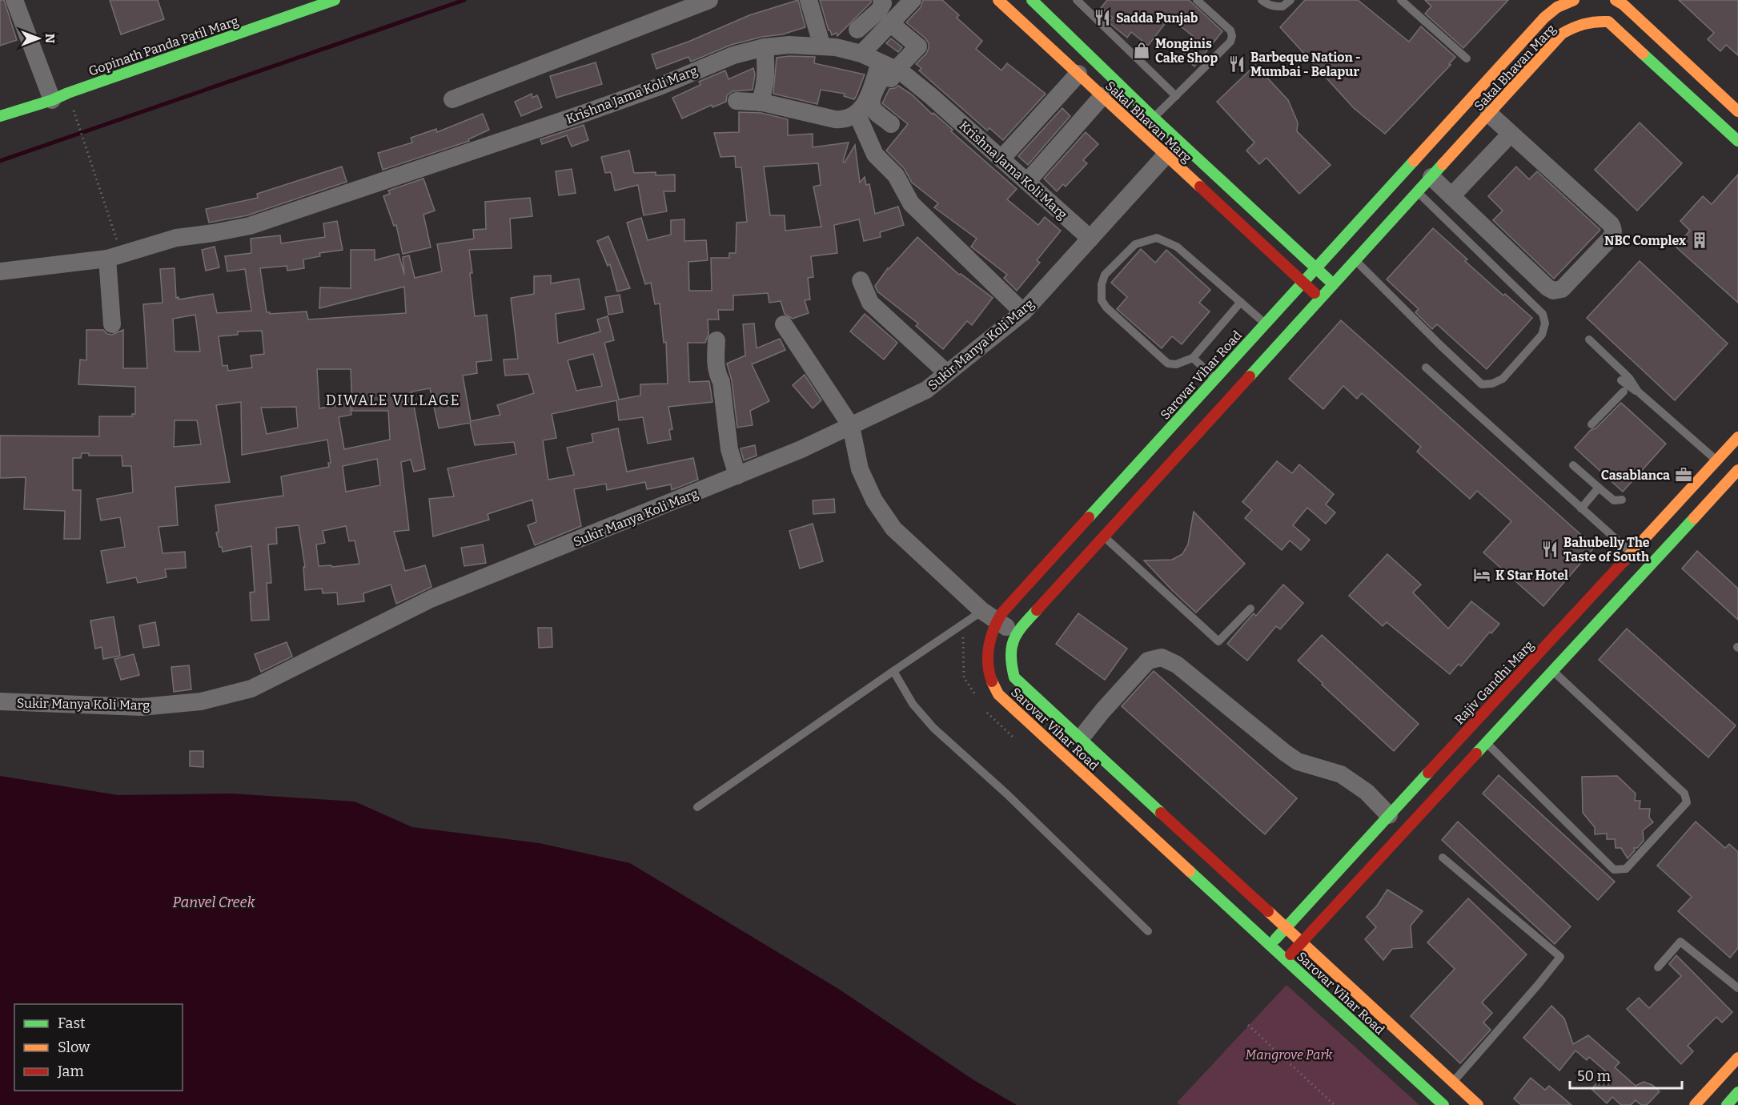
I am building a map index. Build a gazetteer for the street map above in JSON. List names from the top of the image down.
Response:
{
  "streets": {
    "street": [
      "Gopinath Panda Patil Marg",
      "Sakal Bhavan Marg",
      "Krishna Jama Koli Marg",
      "Sukir Manya Koli Marg",
      "Sarovar Vihar Road",
      "Rajiv Gandhi Marg"
    ]
  },
  "crossings": [
    ["Sakal Bhavan Marg", "Sukir Manya Koli Marg"],
    ["Sakal Bhavan Marg", "Sarovar Vihar Road"],
    ["Krishna Jama Koli Marg", "Sukir Manya Koli Marg"],
    ["Sarovar Vihar Road", "Rajiv Gandhi Marg"]
  ],
  "districts": ["DIWALE VILLAGE"],
  "water": ["Panvel Creek"],
  "parks": ["Mangrove Park"],
  "places": {
    "restaurant": ["Sadda Punjab", "Barbeque Nation - Mumbai - Belapur", "Bahubelly The Taste of South"],
    "shop": ["Monginis Cake Shop"],
    "building": ["NBC Complex"],
    "office": ["Casablanca"],
    "hotel": ["K Star Hotel"]
  },
  "legend": ["Fast", "Slow", "Jam"],
  "scale_bar": "50 m",
  "north": "right"
}
